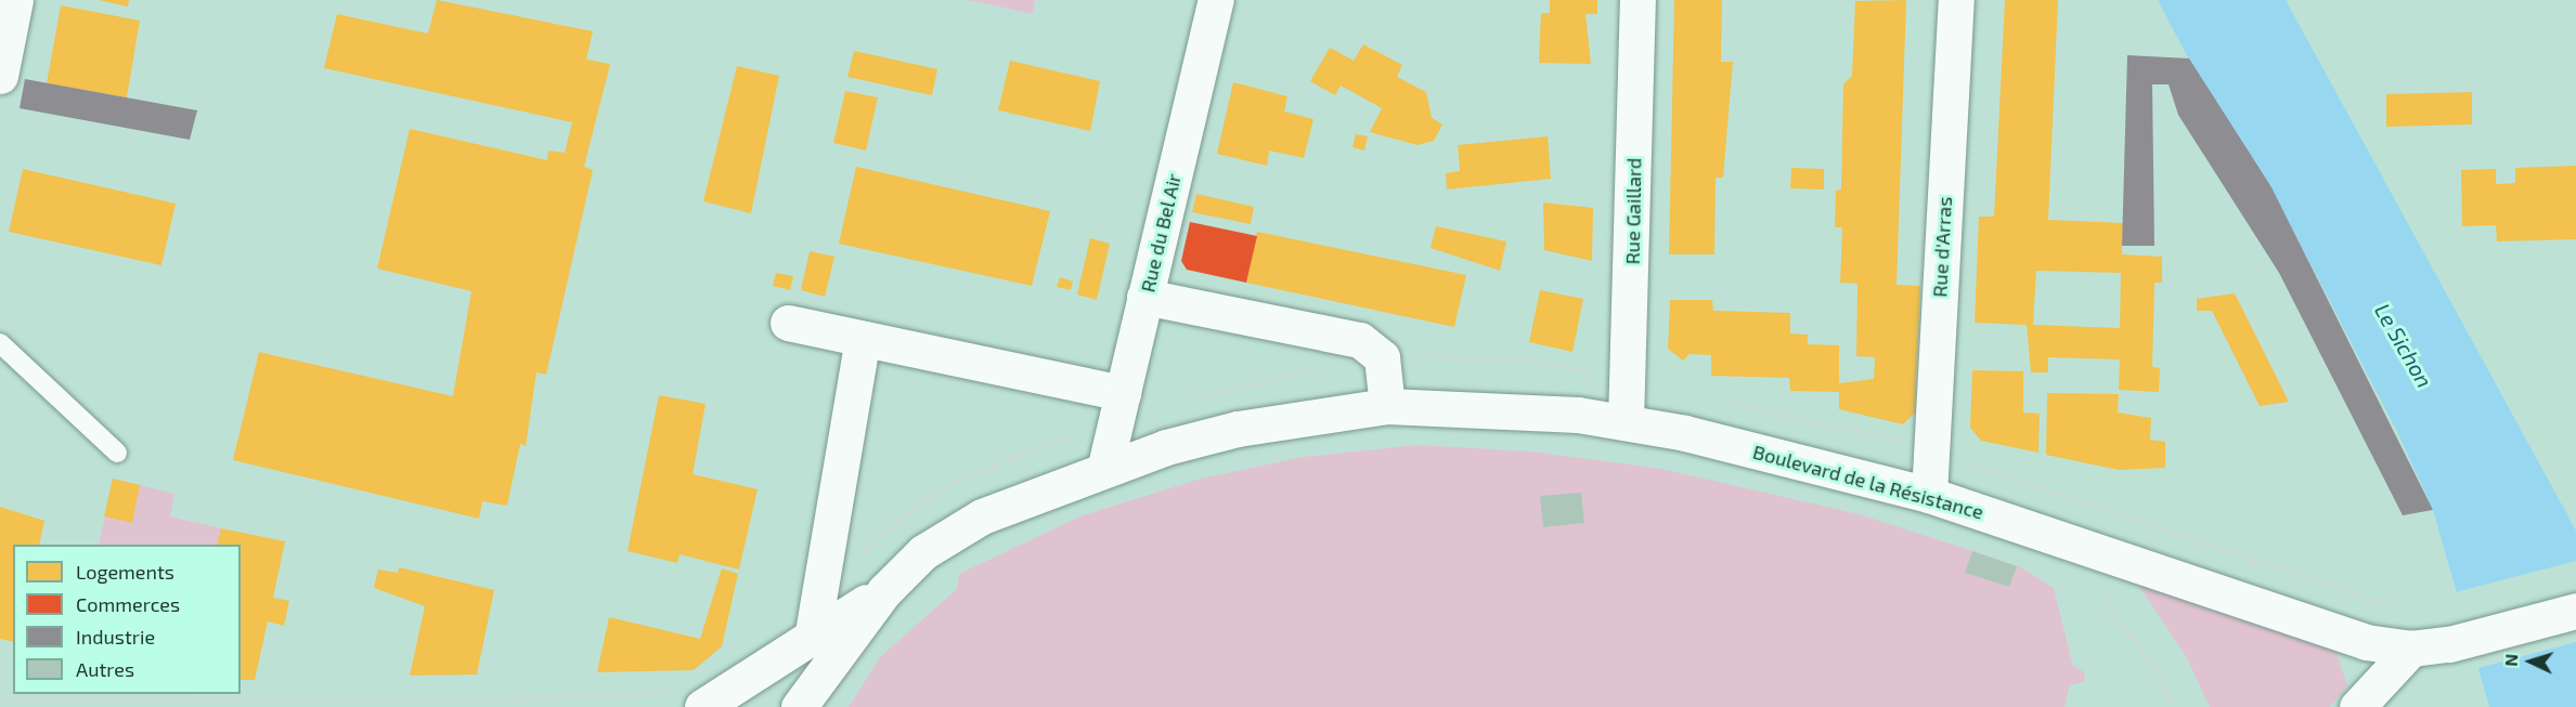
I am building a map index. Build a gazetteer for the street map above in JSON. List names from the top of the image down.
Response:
{
  "streets": {
    "street": [
      "Rue Gaillard",
      "Rue du Bel Air",
      "Rue d'Arras",
      "Boulevard de la Résistance"
    ]
  },
  "crossings": [
    ["Rue Gaillard", "Boulevard de la Résistance"],
    ["Rue du Bel Air", "Boulevard de la Résistance"],
    ["Rue d'Arras", "Boulevard de la Résistance"]
  ],
  "water": ["Le Sichon"],
  "legend": [
    "Logements",
    "Commerces",
    "Industrie",
    "Autres"
  ],
  "north": "left"
}
